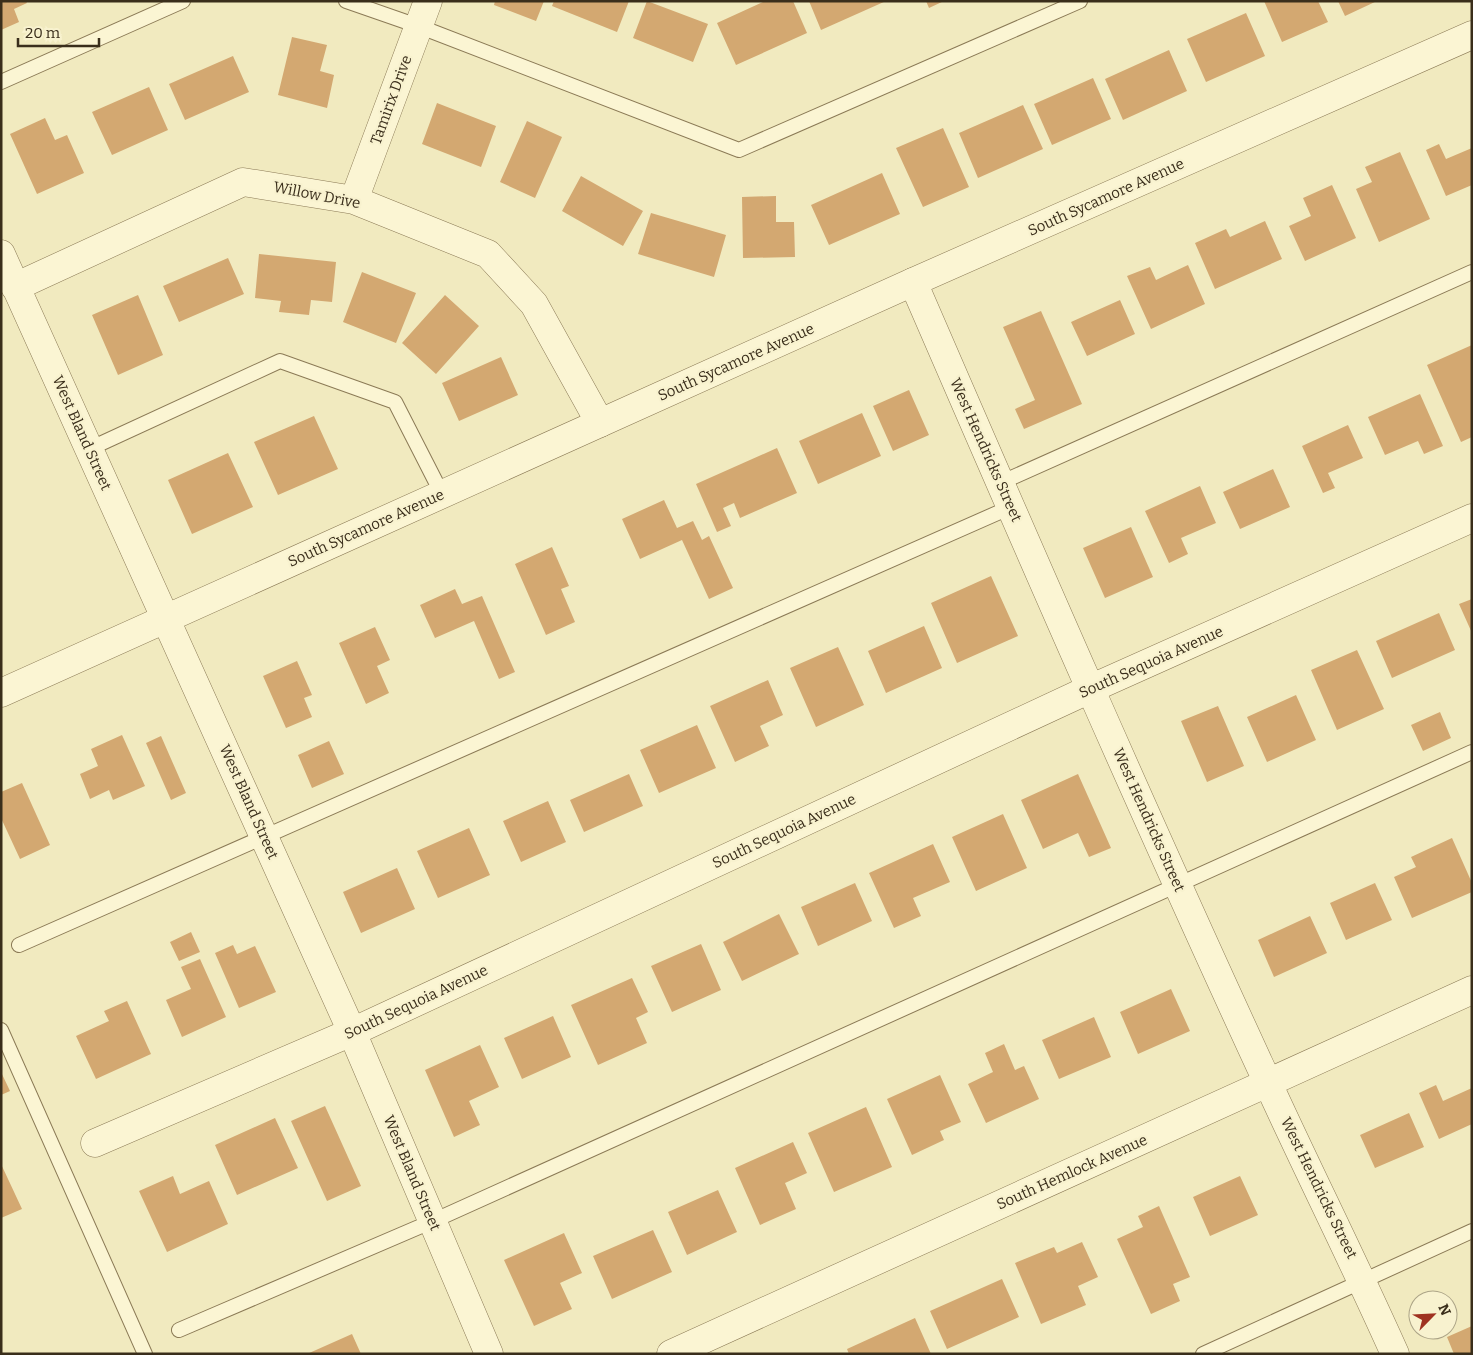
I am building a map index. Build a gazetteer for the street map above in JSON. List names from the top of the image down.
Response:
{
  "streets": {
    "street": [
      "Tamirix Drive",
      "Willow Drive",
      "South Sycamore Avenue",
      "West Bland Street",
      "West Hendricks Street",
      "South Sequoia Avenue",
      "South Hemlock Avenue"
    ]
  },
  "crossings": [
    ["Tamirix Drive", "Willow Drive"],
    ["Willow Drive", "South Sycamore Avenue"],
    ["Willow Drive", "West Bland Street"],
    ["South Sycamore Avenue", "West Bland Street"],
    ["South Sycamore Avenue", "West Hendricks Street"],
    ["West Bland Street", "South Sequoia Avenue"],
    ["West Hendricks Street", "South Sequoia Avenue"],
    ["West Hendricks Street", "South Hemlock Avenue"]
  ],
  "scale_bar": "20 m",
  "north": "top right"
}
